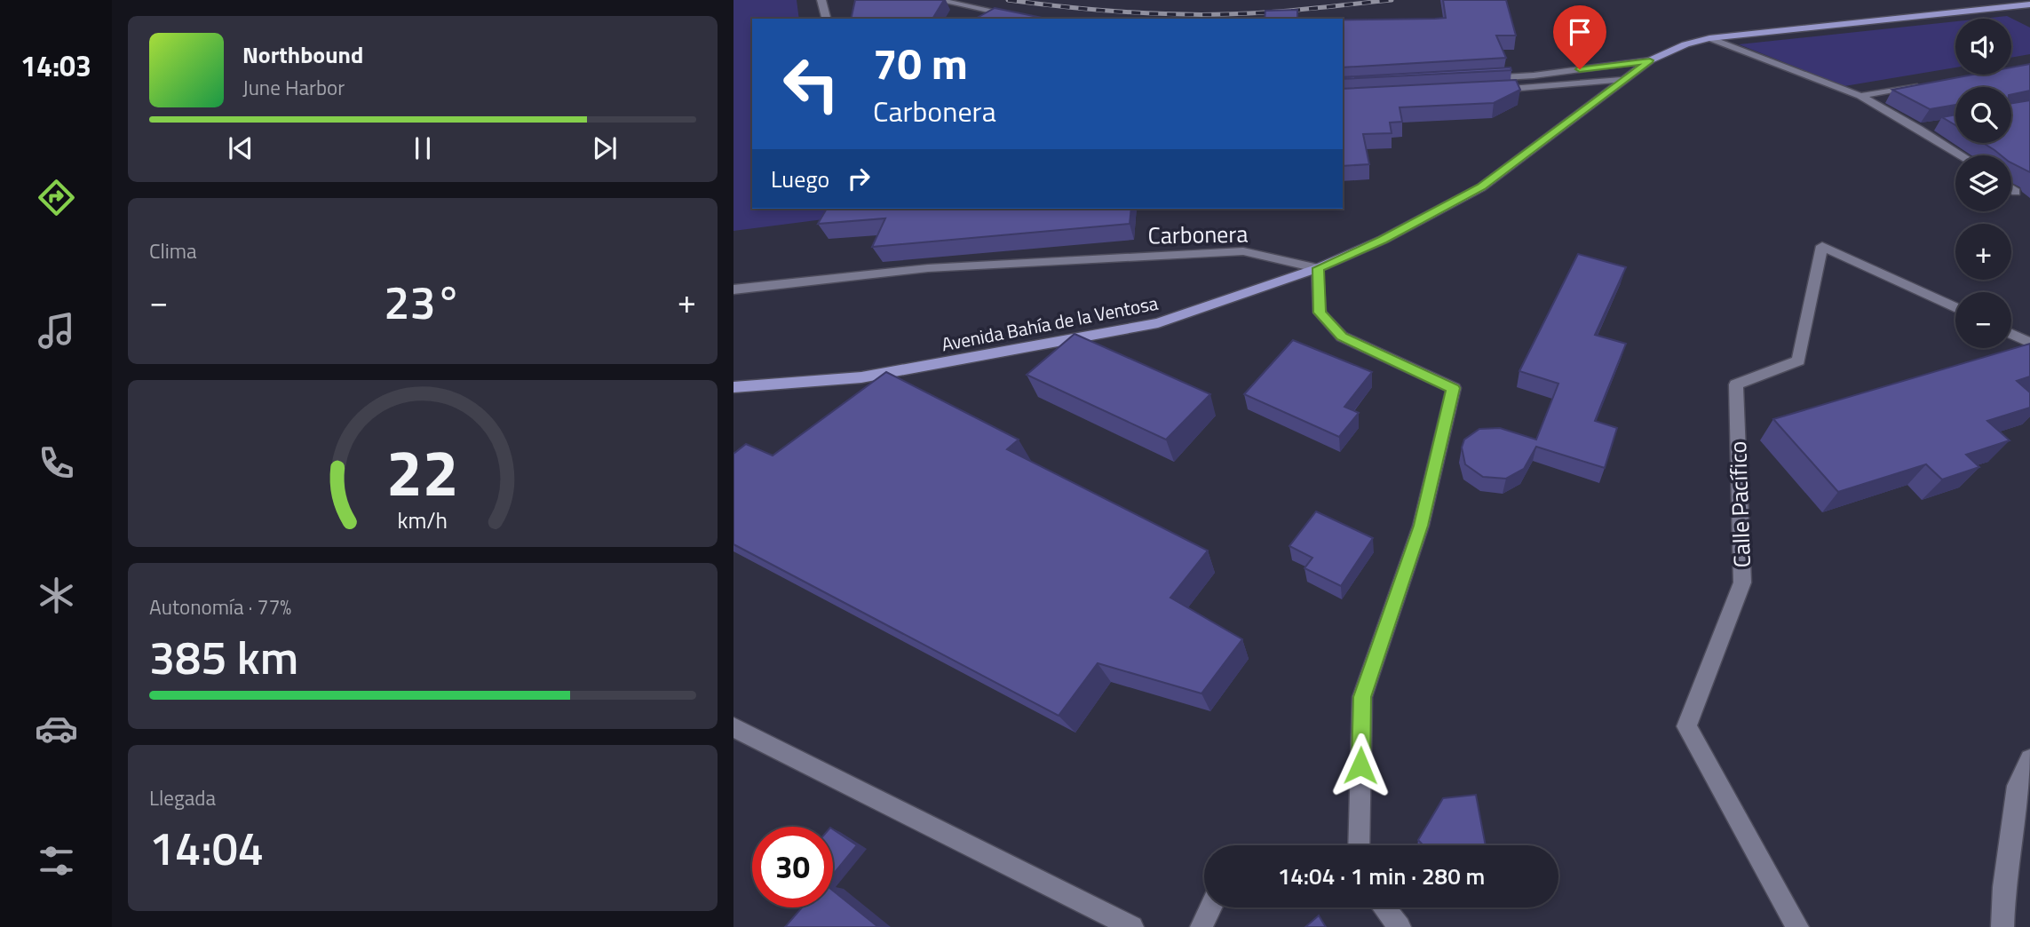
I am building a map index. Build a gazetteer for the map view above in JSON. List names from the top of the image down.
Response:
{
  "streets": {
    "main road": ["Avenida Bahía de la Ventosa"],
    "street": ["Carbonera", "Calle Pacífico"]
  },
  "crossings": [
    ["Carbonera", "Avenida Bahía de la Ventosa"]
  ],
  "page": {
    "tabs": "14:03",
    "map_buttons": ["+", "−"],
    "turn": ["70 m", "Carbonera"],
    "song": ["Northbound", "June Harbor"],
    "then": "Luego",
    "tile": [
      "Clima",
      ["Autonomía · 77%", "385 km"],
      ["Llegada", "14:04"]
    ],
    "heat": ["−", "23°", "+"],
    "limit": "30",
    "trip": "14:04 · 1 min · 280 m",
    "gauge": ["22", "km/h"]
  }
}
